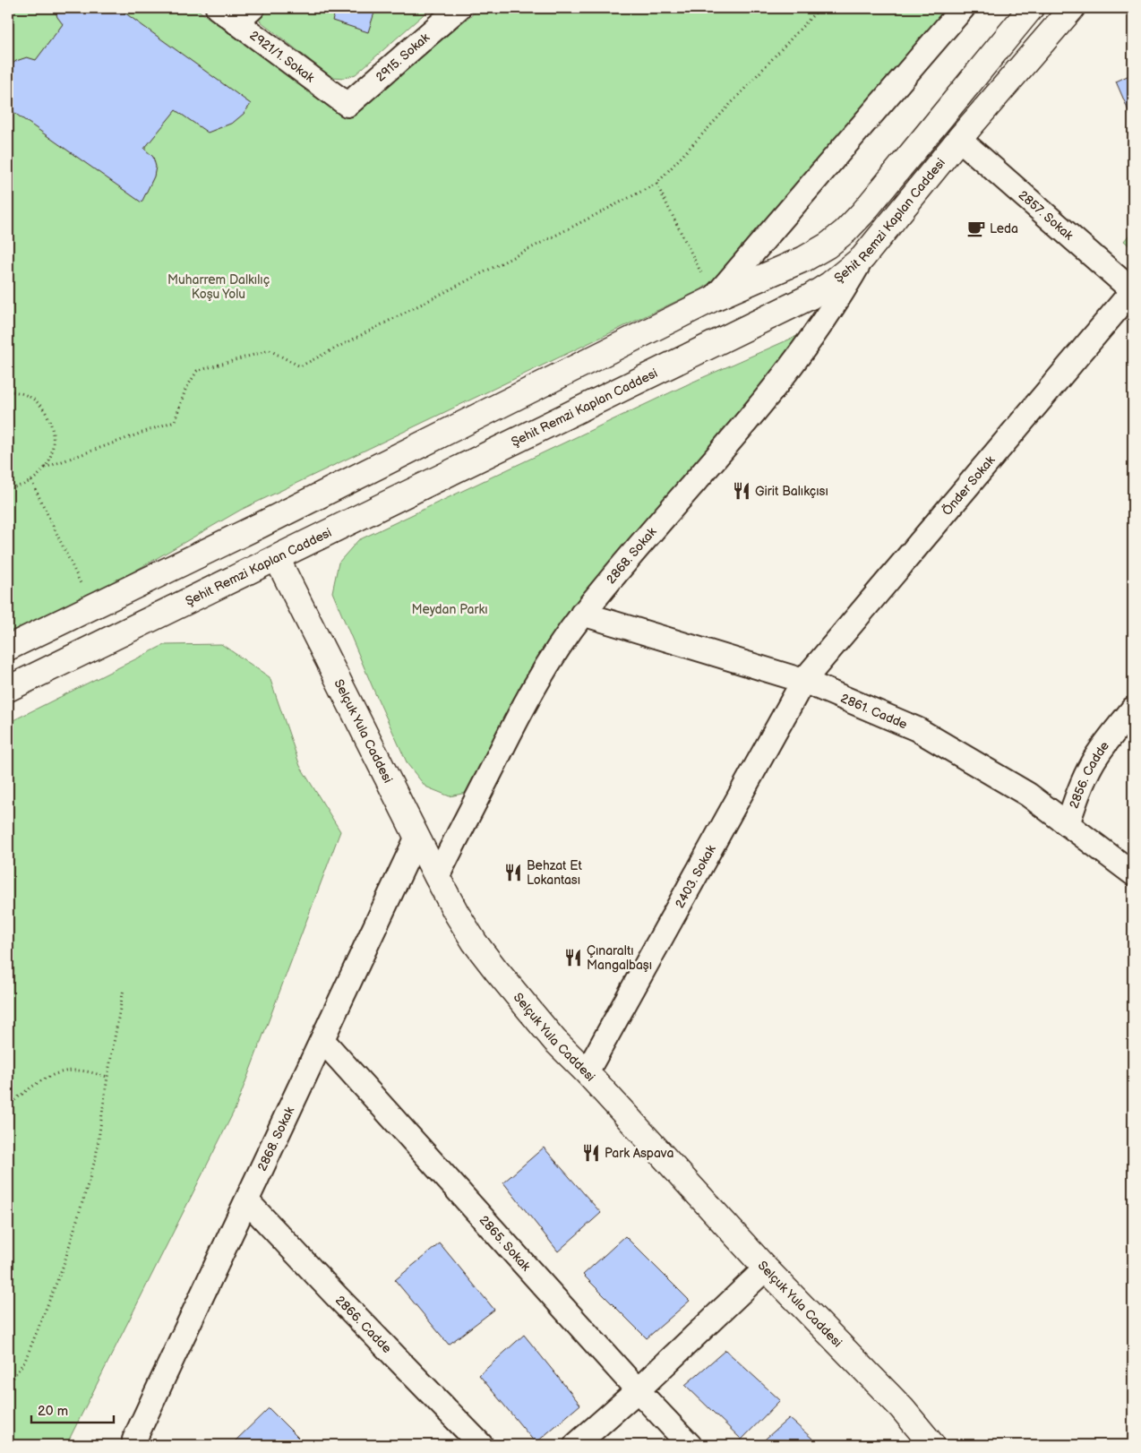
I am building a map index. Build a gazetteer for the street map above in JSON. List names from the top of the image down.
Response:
{
  "streets": {
    "main road": ["Şehit Remzi Kaplan Caddesi", "Selçuk Yula Caddesi"],
    "street": [
      "2921/1. Sokak",
      "2915. Sokak",
      "2857. Sokak",
      "Önder Sokak",
      "2868. Sokak",
      "2861. Cadde",
      "2856. Cadde",
      "2403. Sokak",
      "2865. Sokak",
      "2866. Cadde"
    ]
  },
  "crossings": [
    ["2921/1. Sokak", "2915. Sokak"],
    ["2857. Sokak", "Şehit Remzi Kaplan Caddesi"],
    ["2857. Sokak", "Önder Sokak"],
    ["Şehit Remzi Kaplan Caddesi", "2868. Sokak"],
    ["Şehit Remzi Kaplan Caddesi", "Selçuk Yula Caddesi"],
    ["Önder Sokak", "2861. Cadde"],
    ["Önder Sokak", "2403. Sokak"],
    ["2868. Sokak", "2861. Cadde"],
    ["2868. Sokak", "Selçuk Yula Caddesi"],
    ["2868. Sokak", "2865. Sokak"],
    ["2868. Sokak", "2866. Cadde"],
    ["2861. Cadde", "2856. Cadde"],
    ["2861. Cadde", "2403. Sokak"],
    ["Selçuk Yula Caddesi", "2403. Sokak"]
  ],
  "parks": ["Muharrem Dalkılıç Koşu Yolu", "Meydan Parkı"],
  "places": {
    "cafe": ["Leda"],
    "restaurant": [
      "Girit Balıkçısı",
      "Behzat Et Lokantası",
      "Çınaraltı Mangalbaşı",
      "Park Aspava"
    ]
  },
  "scale_bar": "20 m"
}
